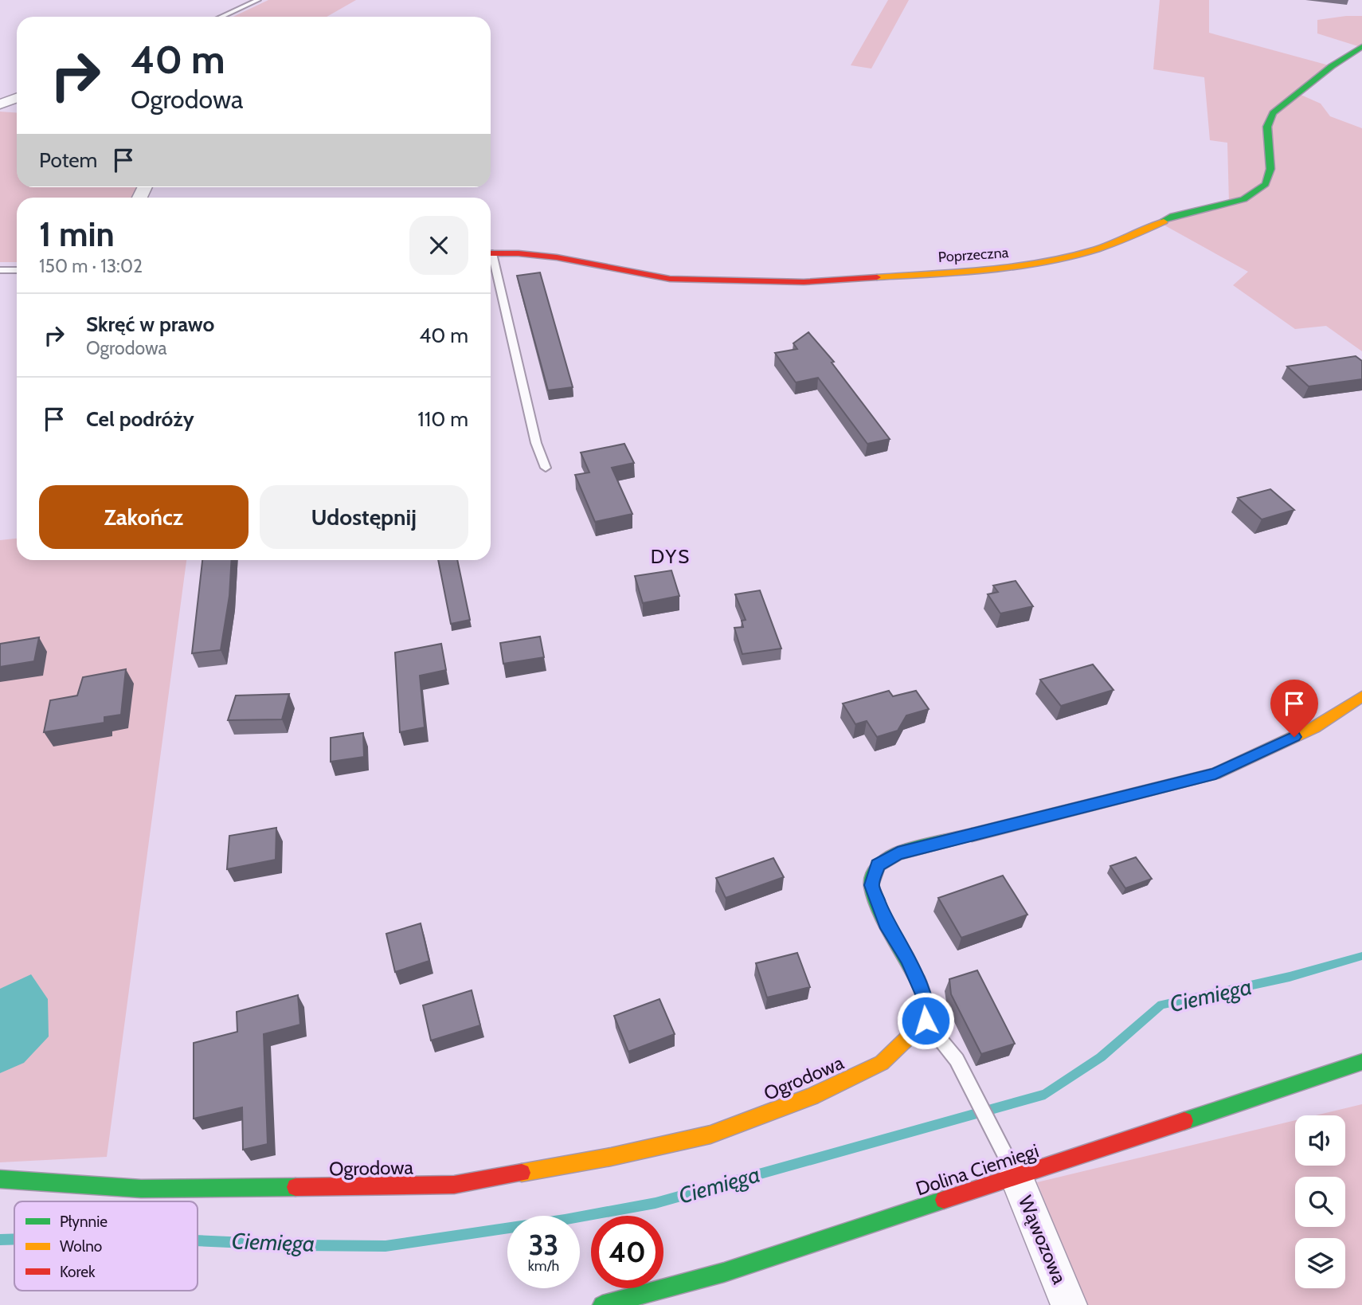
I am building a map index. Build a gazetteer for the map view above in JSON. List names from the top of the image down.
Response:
{
  "streets": {
    "street": [
      "Poprzeczna",
      "Ogrodowa",
      "Dolina Ciemięgi",
      "Wąwozowa"
    ]
  },
  "crossings": [
    ["Dolina Ciemięgi", "Wąwozowa"]
  ],
  "districts": ["DYS"],
  "water": ["Ciemięga"],
  "legend": ["Płynnie", "Wolno", "Korek"],
  "page": {
    "turn": ["40 m", "Ogrodowa"],
    "then": "Potem",
    "heading": ["1 min", "150 m · 13:02"],
    "list": [
      {
        "name": "Skręć w prawo",
        "note": "Ogrodowa",
        "value": "40 m"
      },
      {
        "name": "Cel podróży",
        "value": "110 m"
      }
    ],
    "buttons": ["Zakończ", "Udostępnij"],
    "speed": "33 km/h",
    "limit": "40"
  }
}
